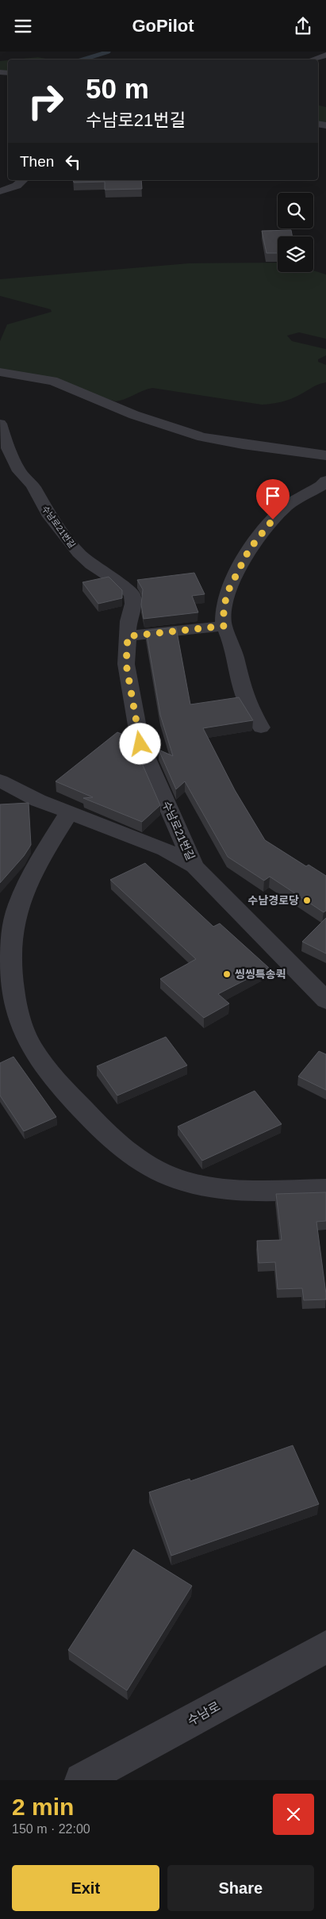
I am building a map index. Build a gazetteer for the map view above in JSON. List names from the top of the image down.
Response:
{
  "streets": {
    "street": ["수남로21번길", "수남로"]
  },
  "places": ["수남경로당", "씽씽특송퀵"],
  "page": {
    "header": "GoPilot",
    "turn": ["50 m", "수남로21번길"],
    "then": "Then",
    "heading": ["2 min", "150 m · 22:00"],
    "buttons": ["Exit", "Share"]
  }
}
